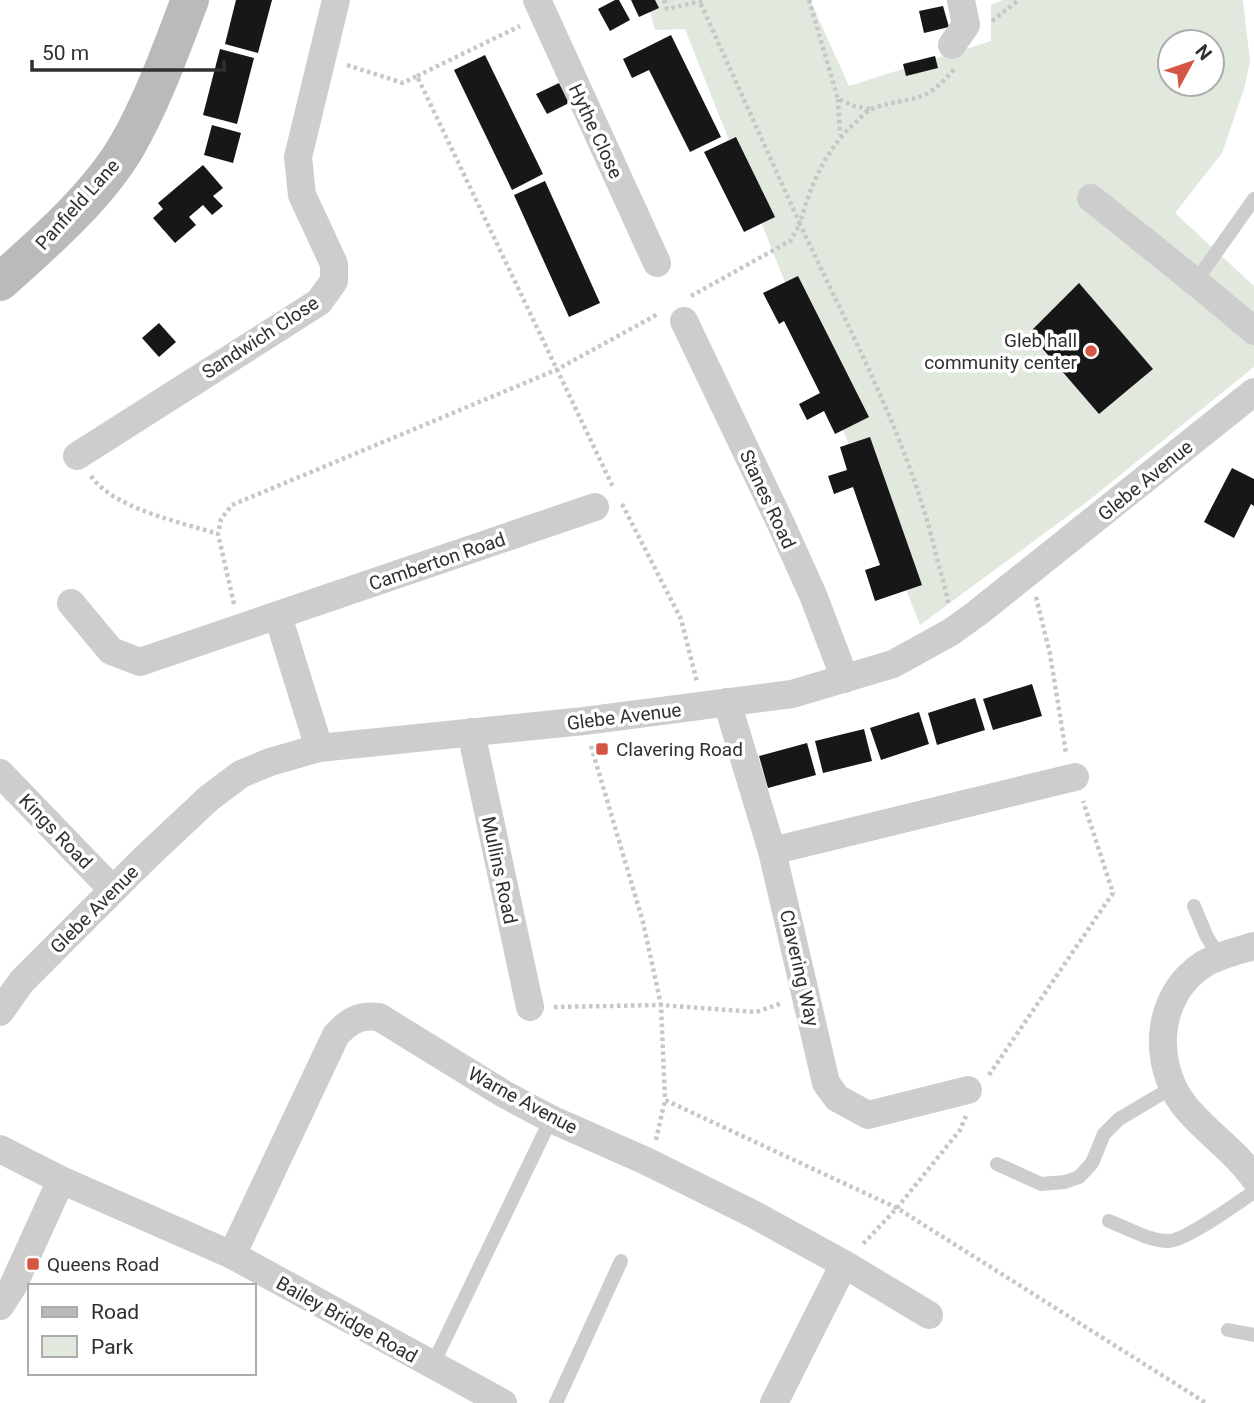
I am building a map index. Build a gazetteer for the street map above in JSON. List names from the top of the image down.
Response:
{
  "streets": {
    "street": [
      "Hythe Close",
      "Panfield Lane",
      "Sandwich Close",
      "Glebe Avenue",
      "Stanes Road",
      "Camberton Road",
      "Kings Road",
      "Mullins Road",
      "Clavering Way",
      "Warne Avenue",
      "Bailey Bridge Road"
    ]
  },
  "crossings": [
    ["Glebe Avenue", "Stanes Road"],
    ["Glebe Avenue", "Kings Road"],
    ["Glebe Avenue", "Mullins Road"],
    ["Glebe Avenue", "Clavering Way"],
    ["Warne Avenue", "Bailey Bridge Road"]
  ],
  "places": {
    "other": ["Gleb hall community center"],
    "transit": ["Clavering Road", "Queens Road"]
  },
  "legend": ["Road", "Park"],
  "scale_bar": "50 m",
  "north": "top right"
}
